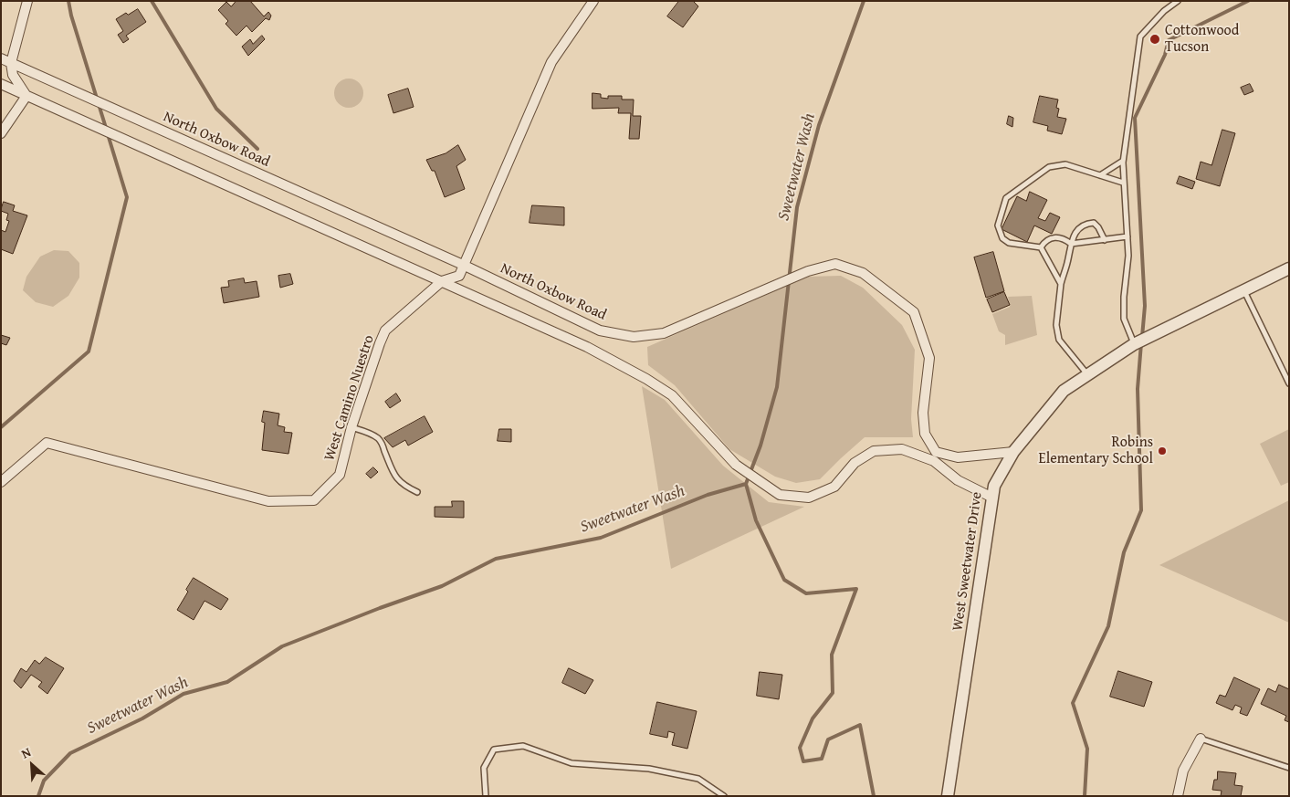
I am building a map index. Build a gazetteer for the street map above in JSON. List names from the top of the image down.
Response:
{
  "streets": {
    "street": ["North Oxbow Road", "West Camino Nuestro", "West Sweetwater Drive"]
  },
  "crossings": [
    ["North Oxbow Road", "West Camino Nuestro"],
    ["North Oxbow Road", "West Sweetwater Drive"]
  ],
  "water": ["Sweetwater Wash"],
  "places": ["Cottonwood Tucson", "Robins Elementary School"],
  "north": "top left"
}
